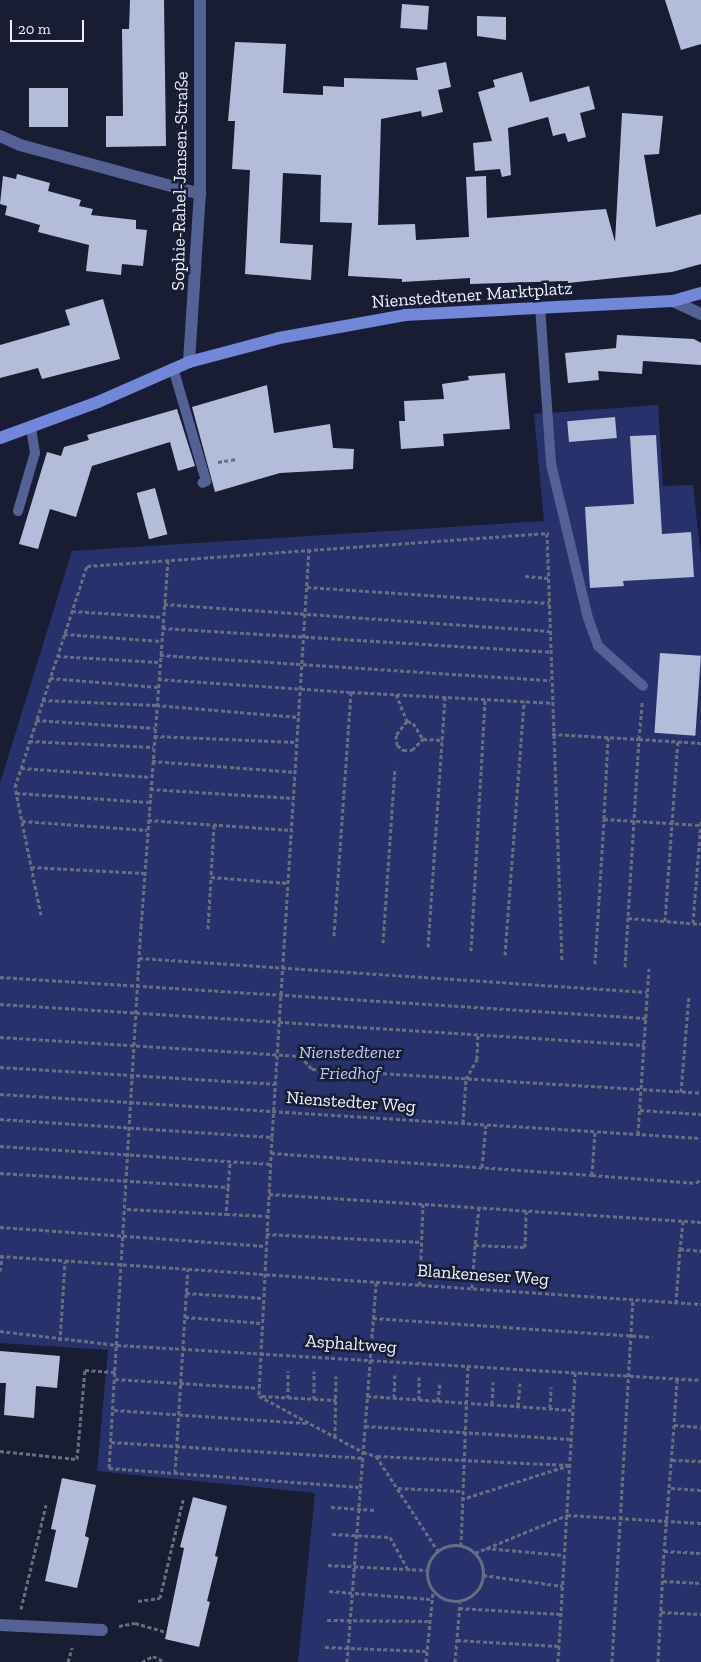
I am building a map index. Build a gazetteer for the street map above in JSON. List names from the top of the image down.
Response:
{
  "streets": {
    "street": ["Sophie-Rahel-Jansen-Straße", "Nienstedtener Marktplatz"],
    "path": ["Nienstedter Weg", "Blankeneser Weg", "Asphaltweg"]
  },
  "crossings": [
    ["Sophie-Rahel-Jansen-Straße", "Nienstedtener Marktplatz"]
  ],
  "parks": ["Nienstedtener Friedhof"],
  "scale_bar": "20 m"
}
